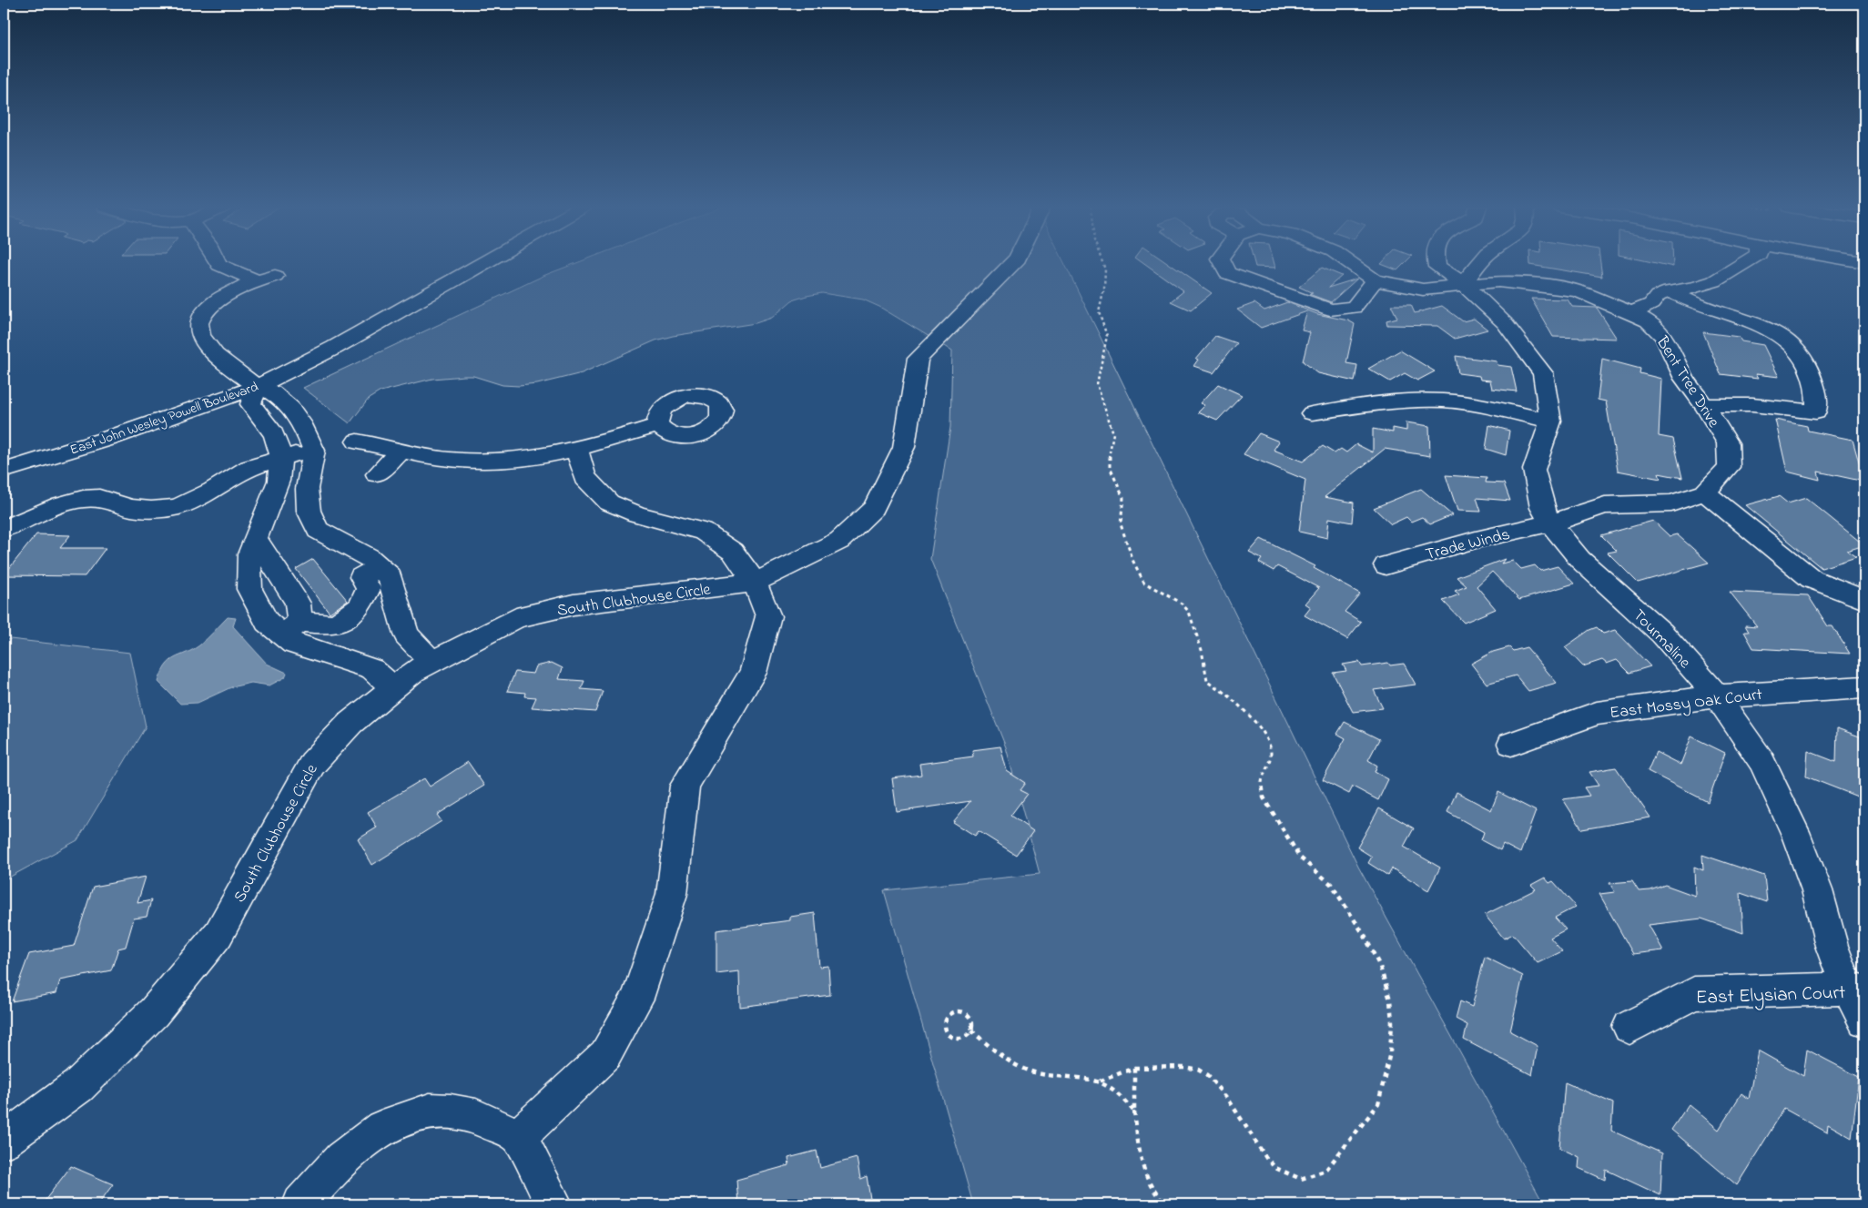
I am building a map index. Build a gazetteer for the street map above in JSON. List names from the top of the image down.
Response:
{
  "streets": {
    "street": [
      "Bent Tree Drive",
      "East John Wesley Powell Boulevard",
      "Trade Winds",
      "South Clubhouse Circle",
      "Tourmaline",
      "East Mossy Oak Court",
      "East Elysian Court"
    ]
  },
  "crossings": [
    ["Bent Tree Drive", "Trade Winds"],
    ["Bent Tree Drive", "Tourmaline"],
    ["Trade Winds", "Tourmaline"],
    ["Tourmaline", "East Mossy Oak Court"],
    ["Tourmaline", "East Elysian Court"]
  ]
}
